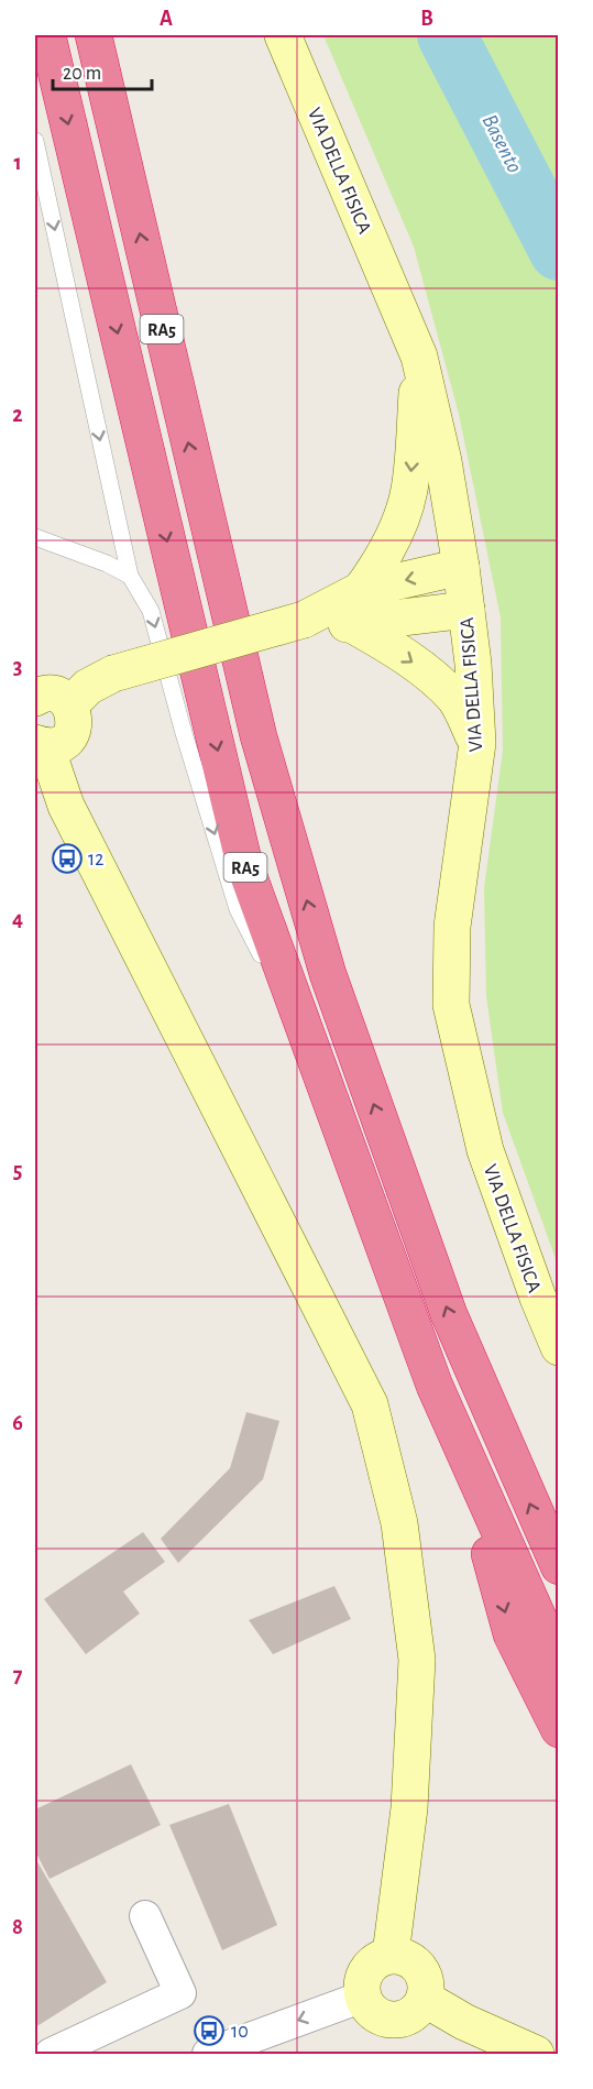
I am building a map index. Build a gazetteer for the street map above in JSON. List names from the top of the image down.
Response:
{
  "streets": {
    "highway": ["RA5"],
    "street": ["VIA DELLA FISICA"]
  },
  "water": ["Basento"],
  "places": {
    "bus stop": ["12", "10"]
  },
  "scale_bar": "20 m",
  "grid": {
    "columns": ["A", "B"],
    "rows": [
      "1",
      "2",
      "3",
      "4",
      "5",
      "6",
      "7",
      "8"
    ]
  }
}
